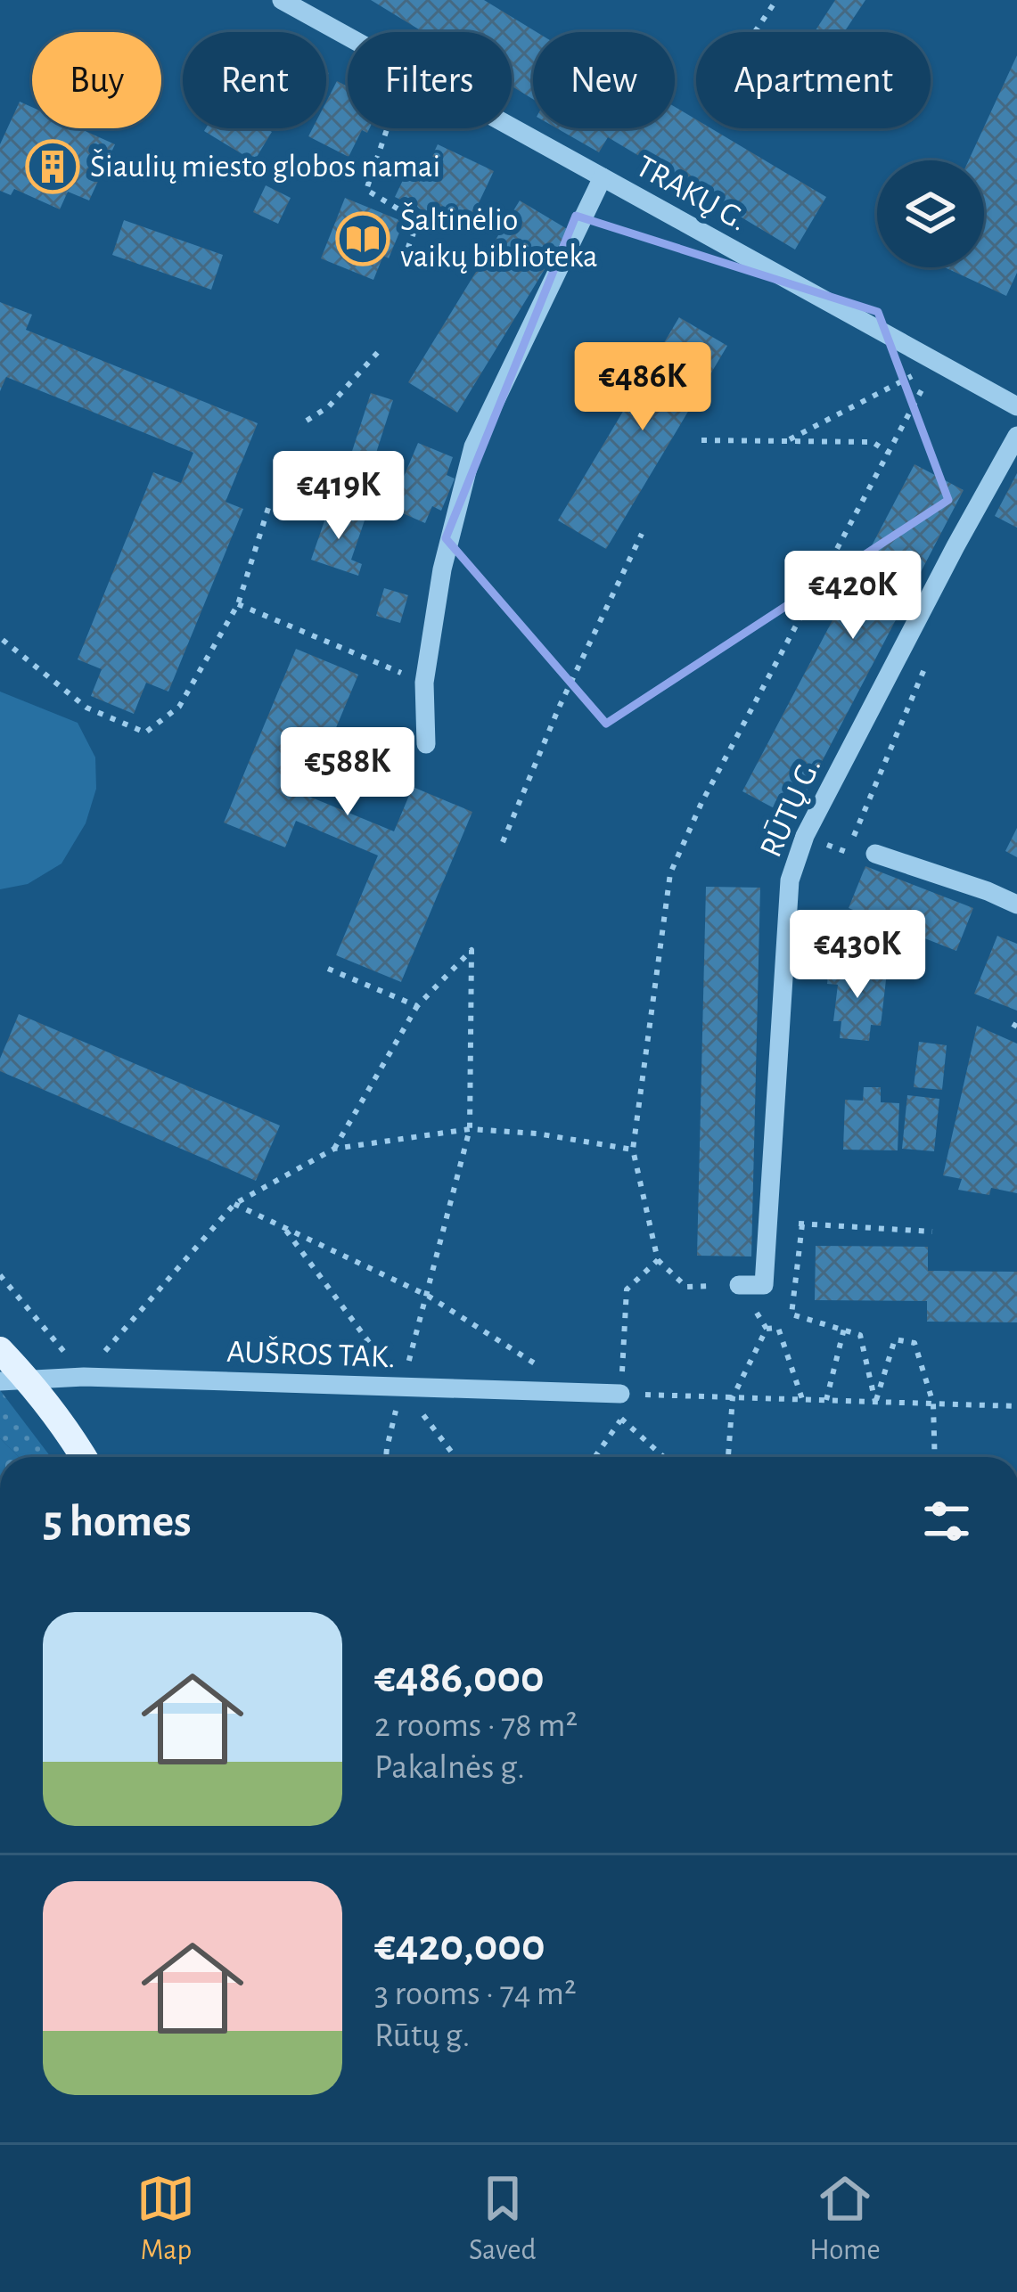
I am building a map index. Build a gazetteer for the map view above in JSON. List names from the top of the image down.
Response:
{
  "streets": {
    "street": ["TRAKŲ G.", "RŪTŲ G.", "AUŠROS TAK."]
  },
  "places": {
    "building": ["Šiaulių miesto globos namai"],
    "library": ["Šaltinėlio vaikų biblioteka"]
  },
  "page": {
    "chip": [
      "Buy",
      "Rent",
      "Filters",
      "New",
      "Apartment"
    ],
    "price": [
      "€486K",
      "€419K",
      "€420K",
      "€588K",
      "€430K"
    ],
    "heading": "5 homes",
    "list": [
      {
        "name": "€486,000",
        "note": "2 rooms · 78 m² · Pakalnės g."
      },
      {
        "name": "€420,000",
        "note": "3 rooms · 74 m² · Rūtų g."
      }
    ],
    "tabs": ["Map", "Saved", "Home"]
  }
}
